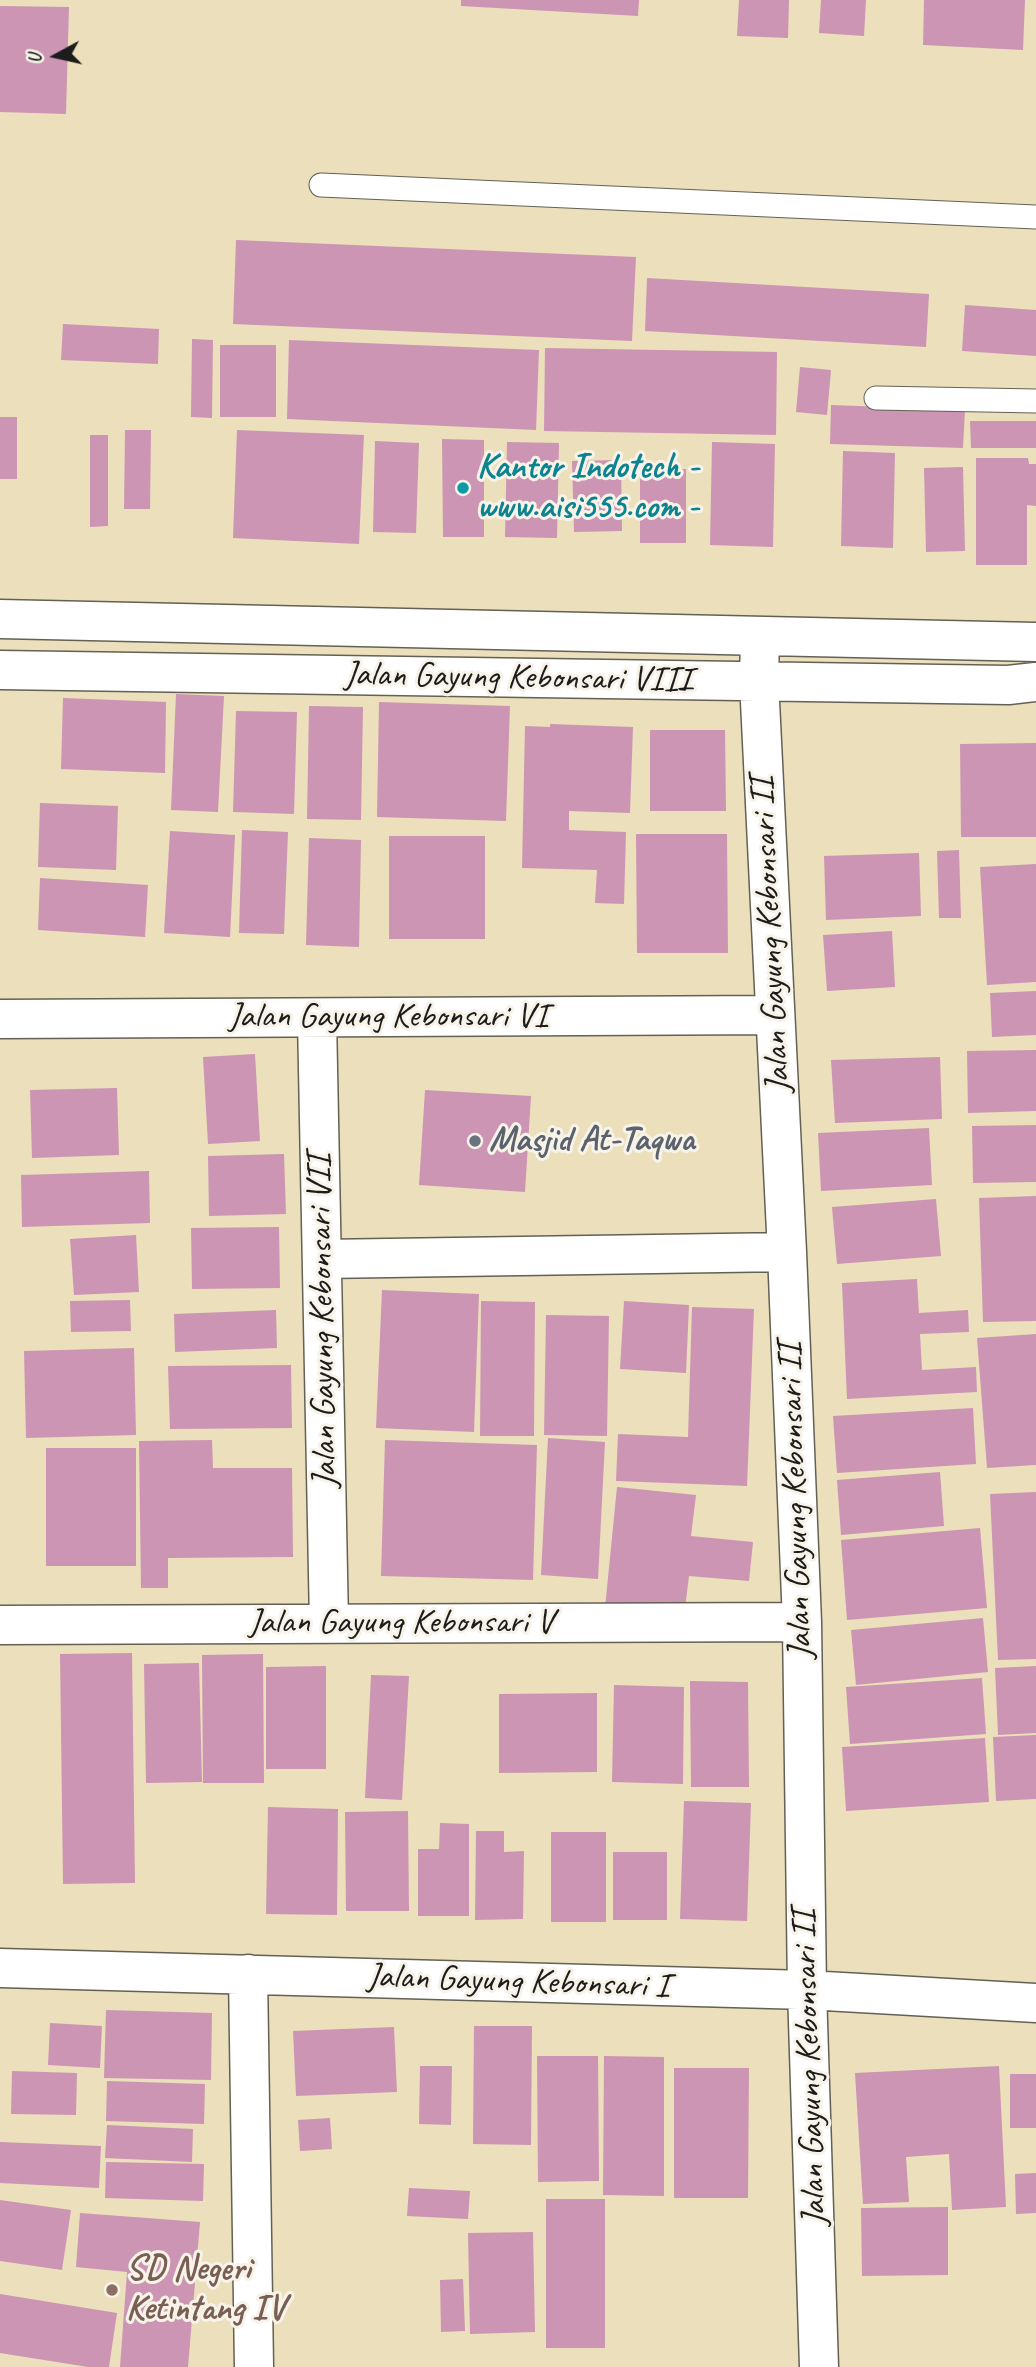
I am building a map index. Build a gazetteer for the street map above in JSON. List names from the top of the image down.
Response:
{
  "streets": {
    "street": [
      "Jalan Gayung Kebonsari VIII",
      "Jalan Gayung Kebonsari II",
      "Jalan Gayung Kebonsari VI",
      "Jalan Gayung Kebonsari VII",
      "Jalan Gayung Kebonsari V",
      "Jalan Gayung Kebonsari I"
    ]
  },
  "crossings": [
    ["Jalan Gayung Kebonsari VIII", "Jalan Gayung Kebonsari II"],
    ["Jalan Gayung Kebonsari II", "Jalan Gayung Kebonsari VI"],
    ["Jalan Gayung Kebonsari II", "Jalan Gayung Kebonsari V"],
    ["Jalan Gayung Kebonsari II", "Jalan Gayung Kebonsari I"],
    ["Jalan Gayung Kebonsari VI", "Jalan Gayung Kebonsari VII"],
    ["Jalan Gayung Kebonsari VII", "Jalan Gayung Kebonsari V"]
  ],
  "places": ["Kantor Indotech - www.aisi555.com -", "Masjid At-Taqwa", "SD Negeri Ketintang IV"],
  "north": "left"
}
